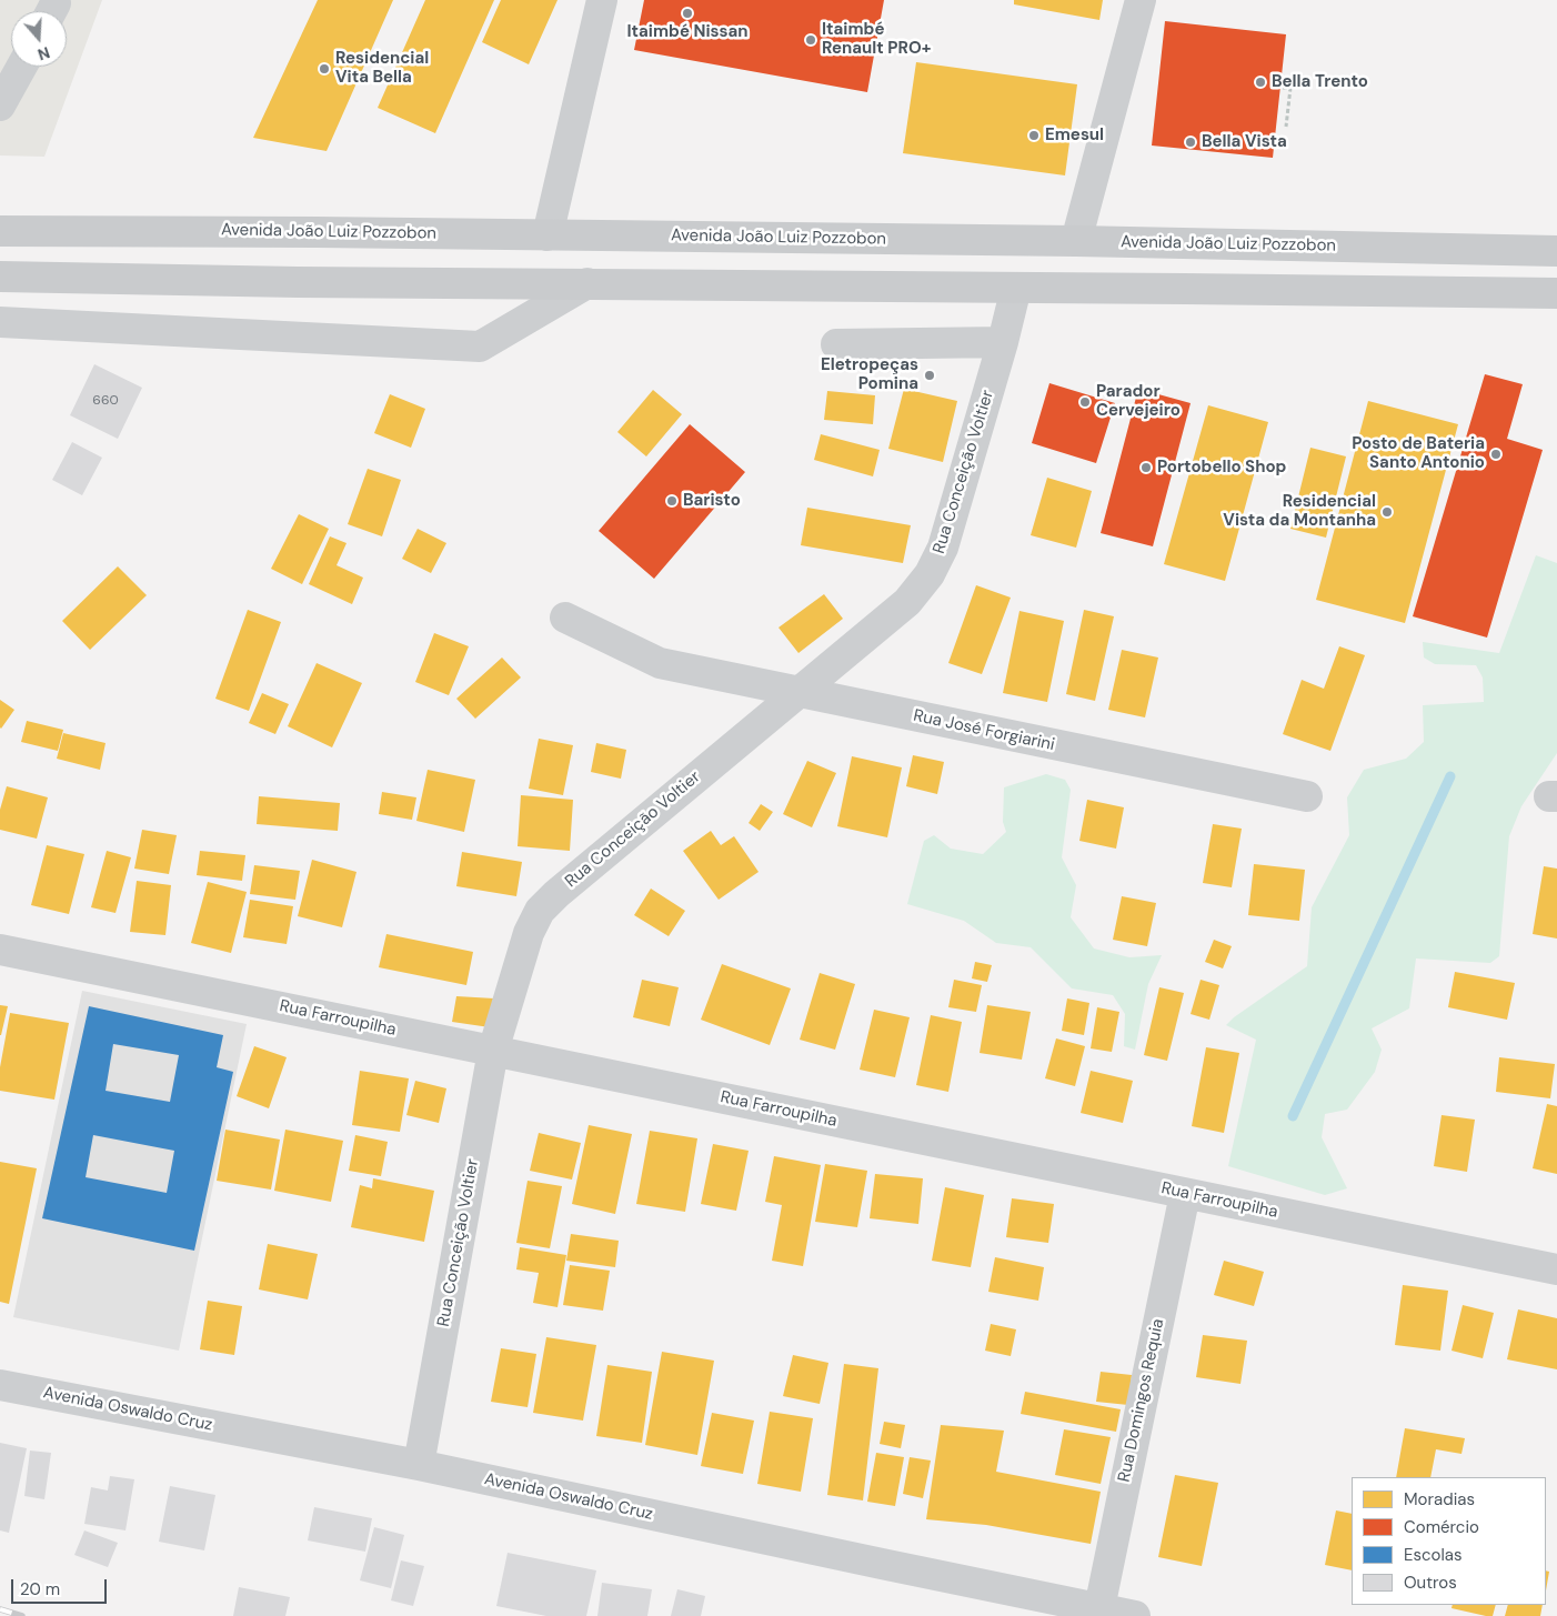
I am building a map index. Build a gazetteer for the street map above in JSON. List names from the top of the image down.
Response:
{
  "streets": {
    "main road": ["Avenida João Luiz Pozzobon"],
    "street": [
      "Rua Conceição Voltier",
      "Rua José Forgiarini",
      "Rua Farroupilha",
      "Rua Domingos Requia",
      "Avenida Oswaldo Cruz"
    ]
  },
  "crossings": [
    ["Rua Conceição Voltier", "Rua José Forgiarini"],
    ["Rua Conceição Voltier", "Rua Farroupilha"],
    ["Rua Conceição Voltier", "Avenida Oswaldo Cruz"],
    ["Rua Farroupilha", "Rua Domingos Requia"],
    ["Rua Domingos Requia", "Avenida Oswaldo Cruz"]
  ],
  "places": [
    "Itaimbé Nissan",
    "Itaimbé Renault PRO+",
    "Residencial Vita Bella",
    "Bella Trento",
    "Emesul",
    "Bella Vista",
    "Eletropeças Pomina",
    "Parador Cervejeiro",
    "Posto de Bateria Santo Antonio",
    "Portobello Shop",
    "Baristo",
    "Residencial Vista da Montanha"
  ],
  "house_numbers": ["660"],
  "legend": [
    "Moradias",
    "Comércio",
    "Escolas",
    "Outros"
  ],
  "scale_bar": "20 m",
  "north": "bottom"
}
